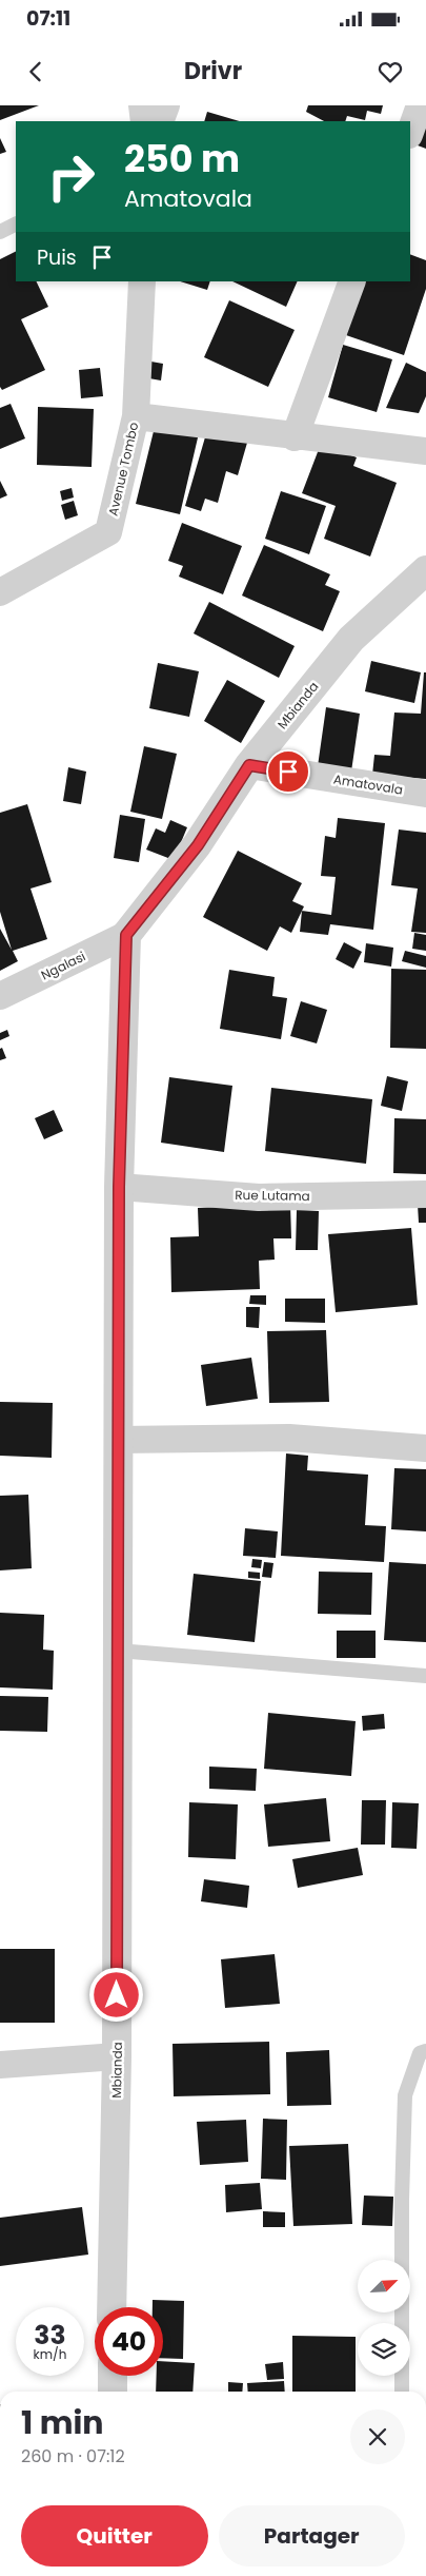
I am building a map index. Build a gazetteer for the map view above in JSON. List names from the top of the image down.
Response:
{
  "streets": {
    "street": [
      "Avenue Tombo",
      "Mbianda",
      "Amatovala",
      "Ngalasi",
      "Rue Lutama"
    ]
  },
  "crossings": [
    ["Mbianda", "Amatovala"],
    ["Mbianda", "Ngalasi"],
    ["Mbianda", "Rue Lutama"]
  ],
  "north": "top right",
  "page": {
    "status": "07:11",
    "header": "Drivr",
    "turn": ["250 m", "Amatovala"],
    "then": "Puis",
    "speed": "33 km/h",
    "limit": "40",
    "heading": ["1 min", "260 m · 07:12"],
    "buttons": ["Quitter", "Partager"]
  }
}
